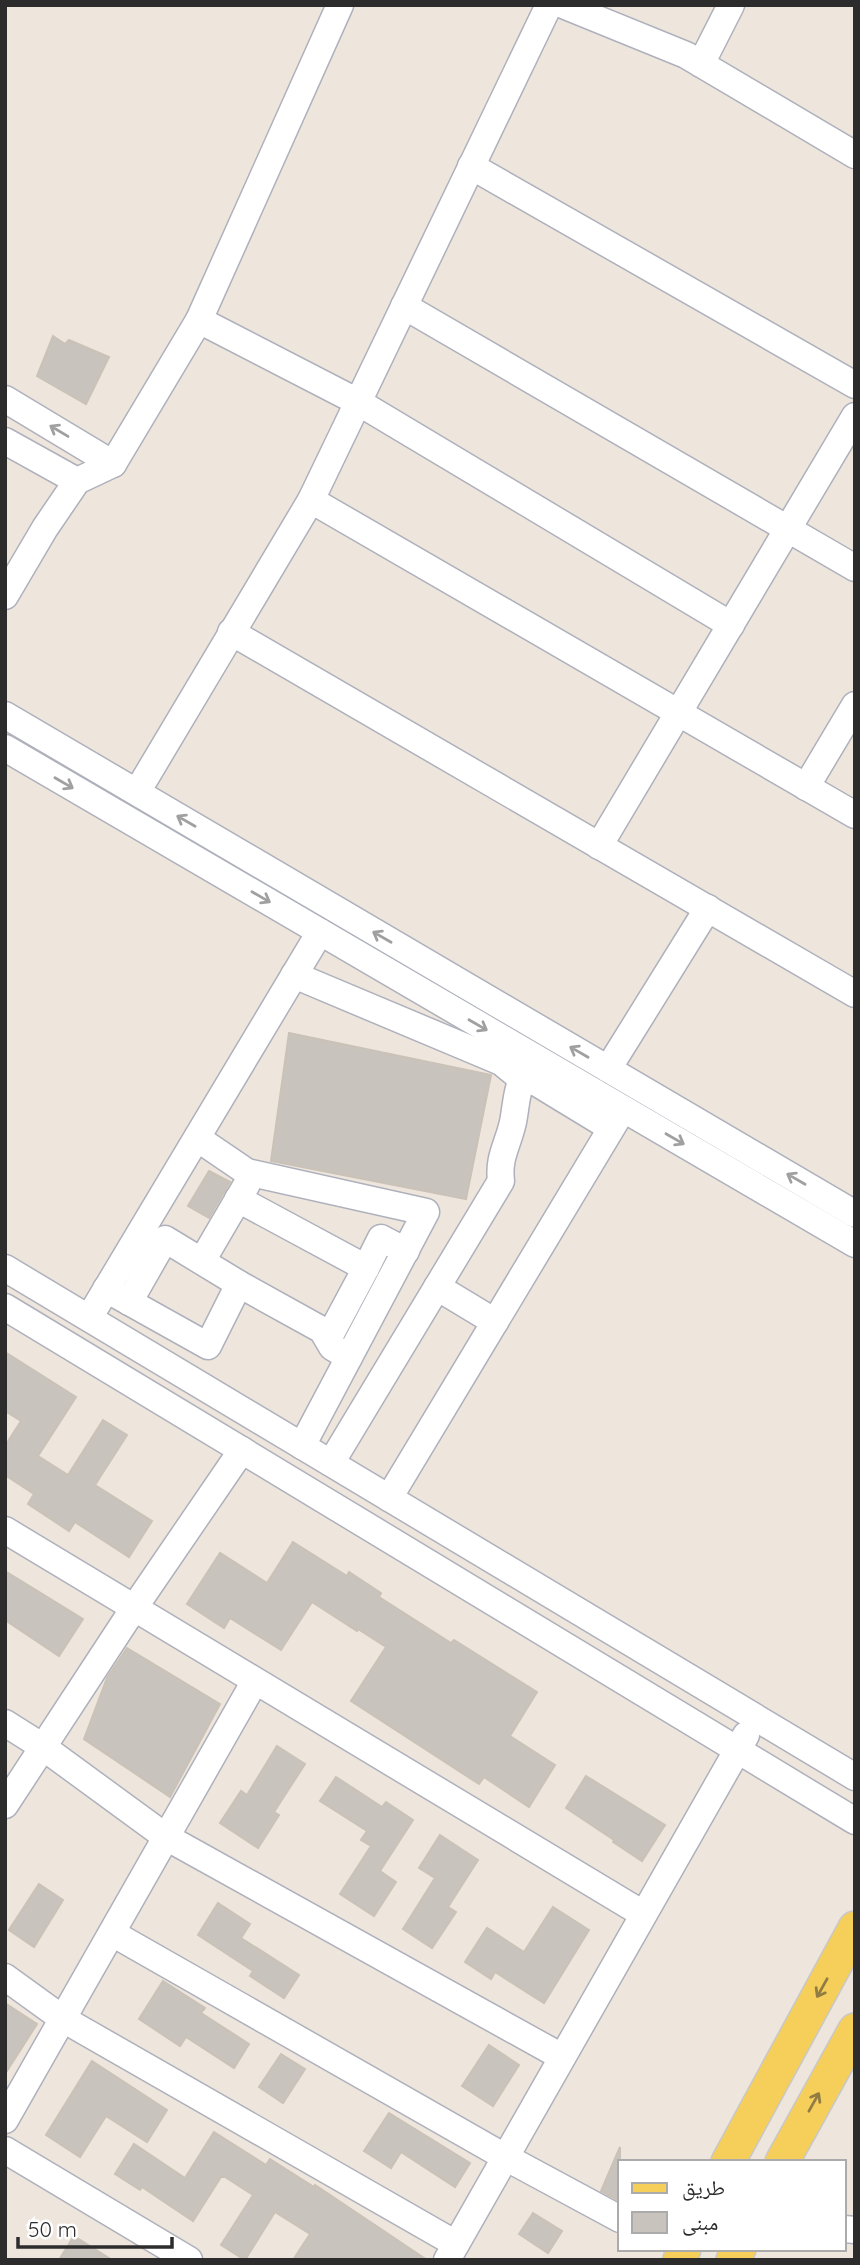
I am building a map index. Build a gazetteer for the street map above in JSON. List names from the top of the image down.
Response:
{
  "legend": ["طريق", "مبنى"],
  "scale_bar": "50 m"
}
